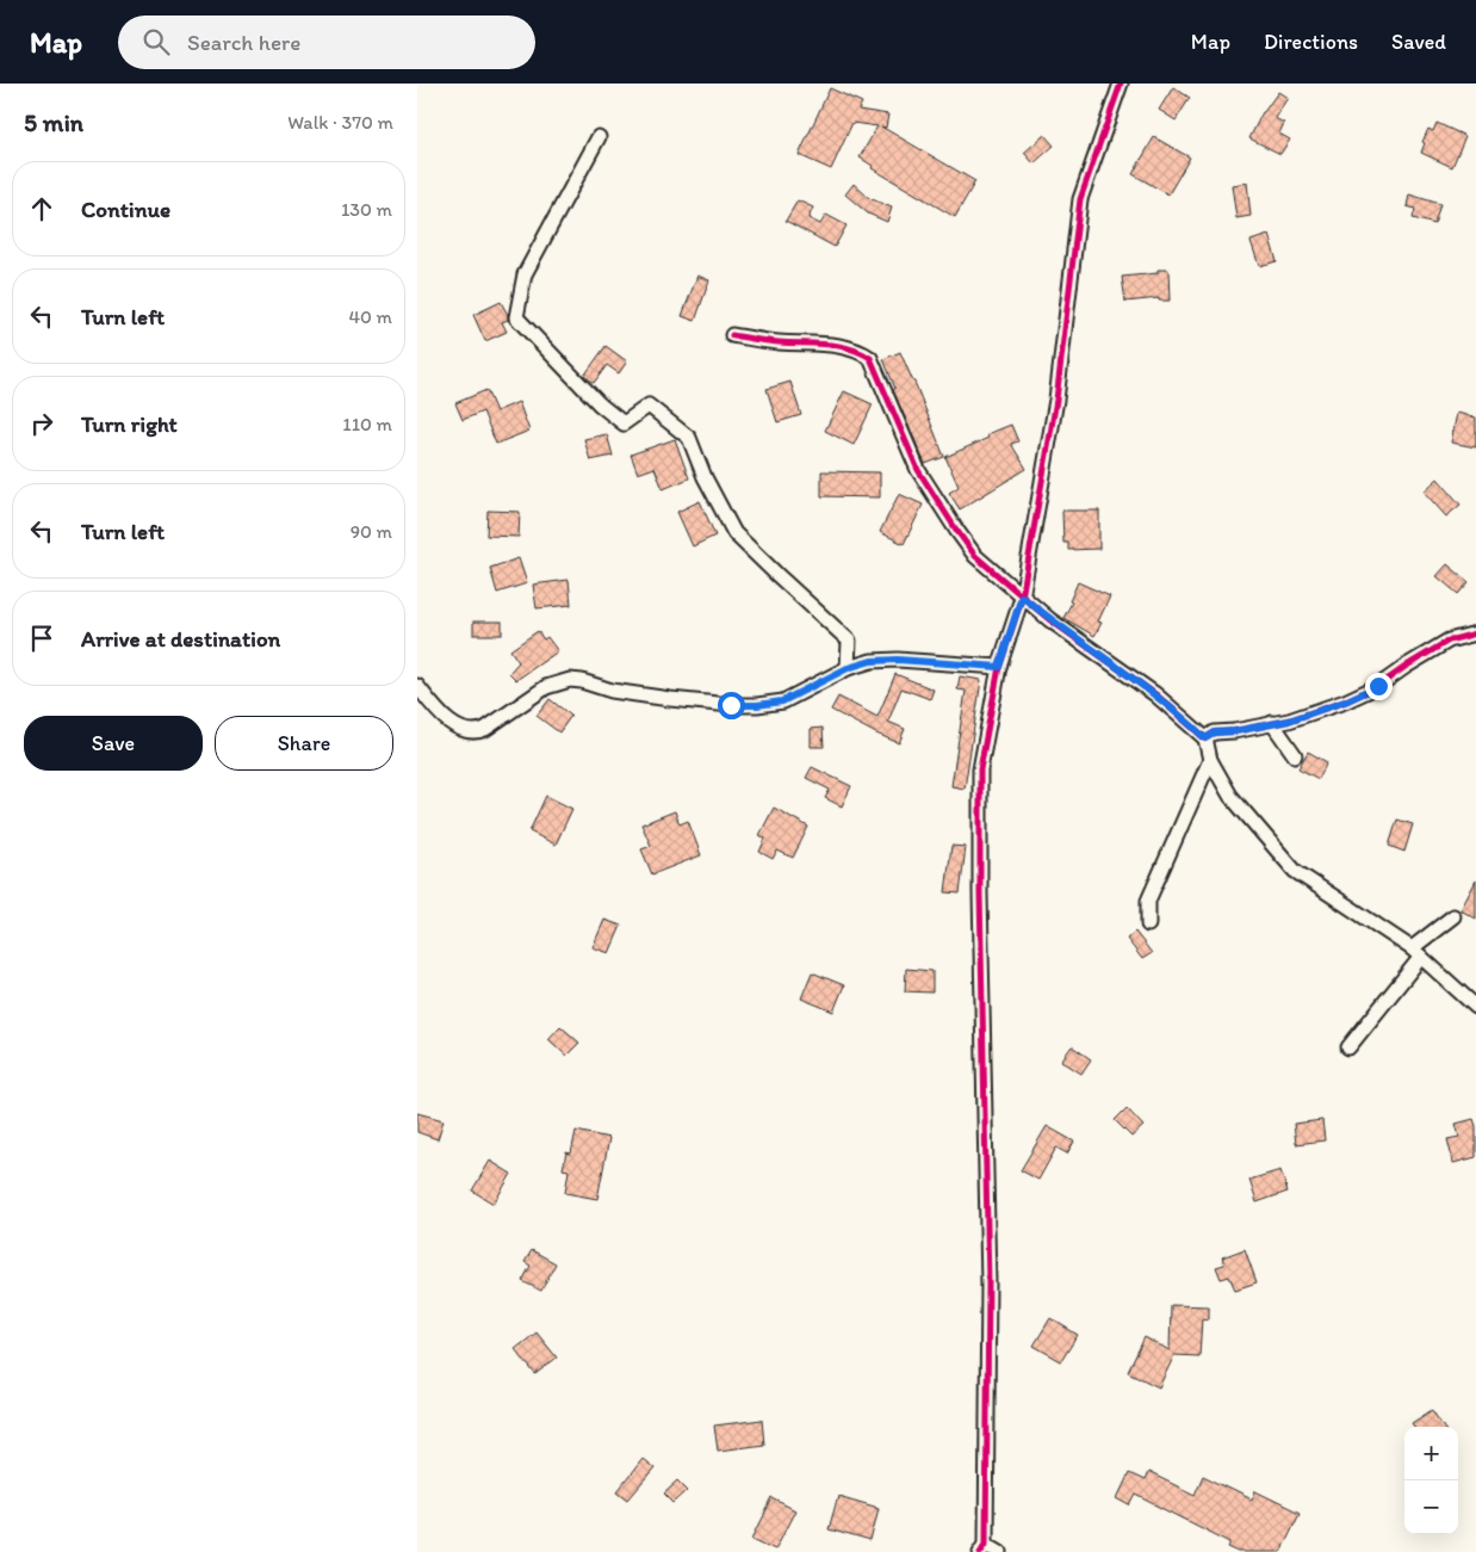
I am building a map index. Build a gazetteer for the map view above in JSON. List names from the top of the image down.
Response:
{
  "page": {
    "header": "Map",
    "search": "Search here",
    "nav": ["Map", "Directions", "Saved"],
    "heading": ["5 min", "Walk · 370 m"],
    "list": [
      ["Continue", "130 m"],
      ["Turn left", "40 m"],
      ["Turn right", "110 m"],
      ["Turn left", "90 m"],
      "Arrive at destination"
    ],
    "buttons": ["Save", "Share"],
    "map_buttons": ["+", "−"]
  }
}
